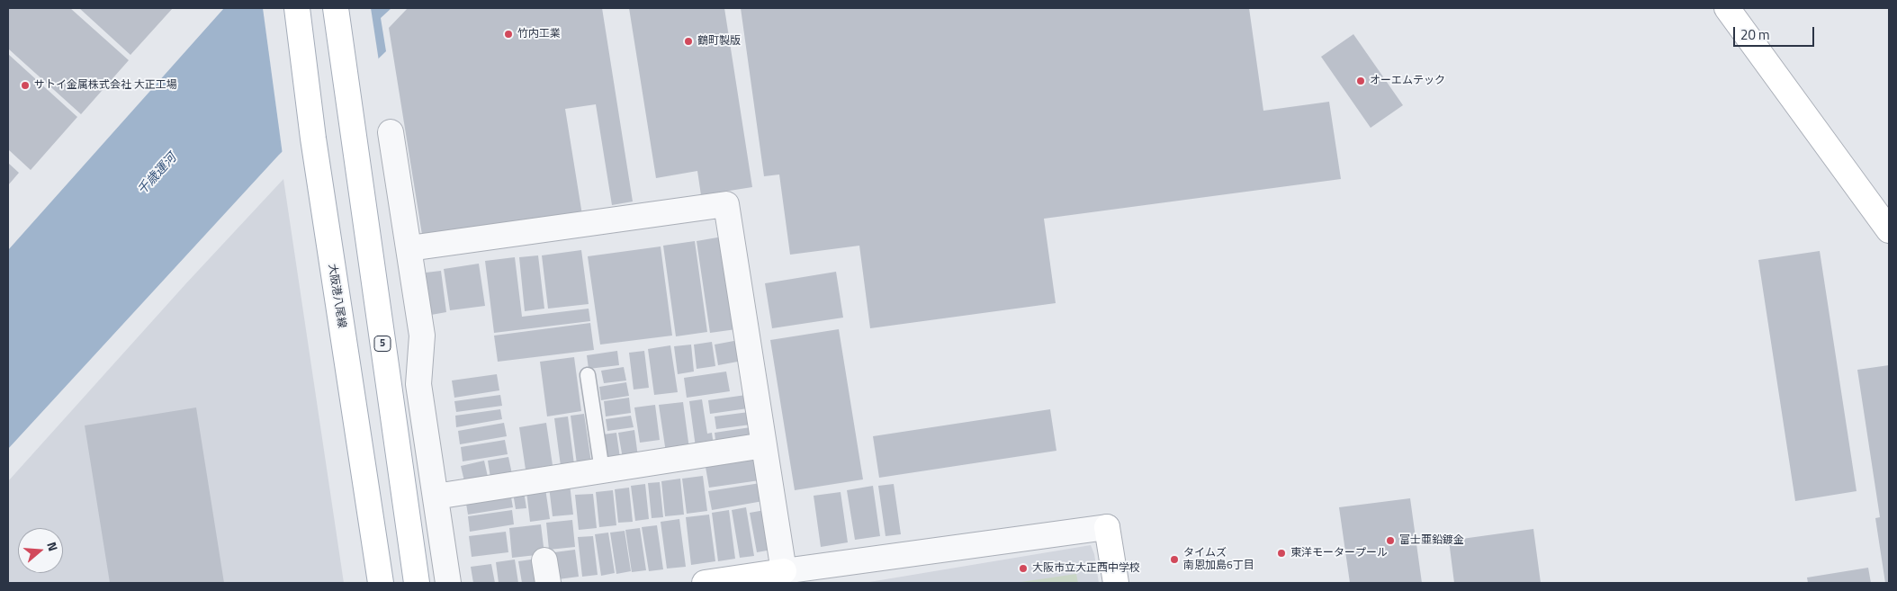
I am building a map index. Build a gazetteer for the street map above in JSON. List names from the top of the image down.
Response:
{
  "streets": {
    "main road": ["大阪港八尾線", "5"]
  },
  "water": ["千歳運河"],
  "places": [
    "竹内工業",
    "鶴町製版",
    "オーエムテック",
    "サトイ金属株式会社 大正工場",
    "富士亜鉛鍍金",
    "東洋モータープール",
    "タイムズ 南恩加島6丁目",
    "大阪市立大正西中学校"
  ],
  "scale_bar": "20 m",
  "north": "right"
}
